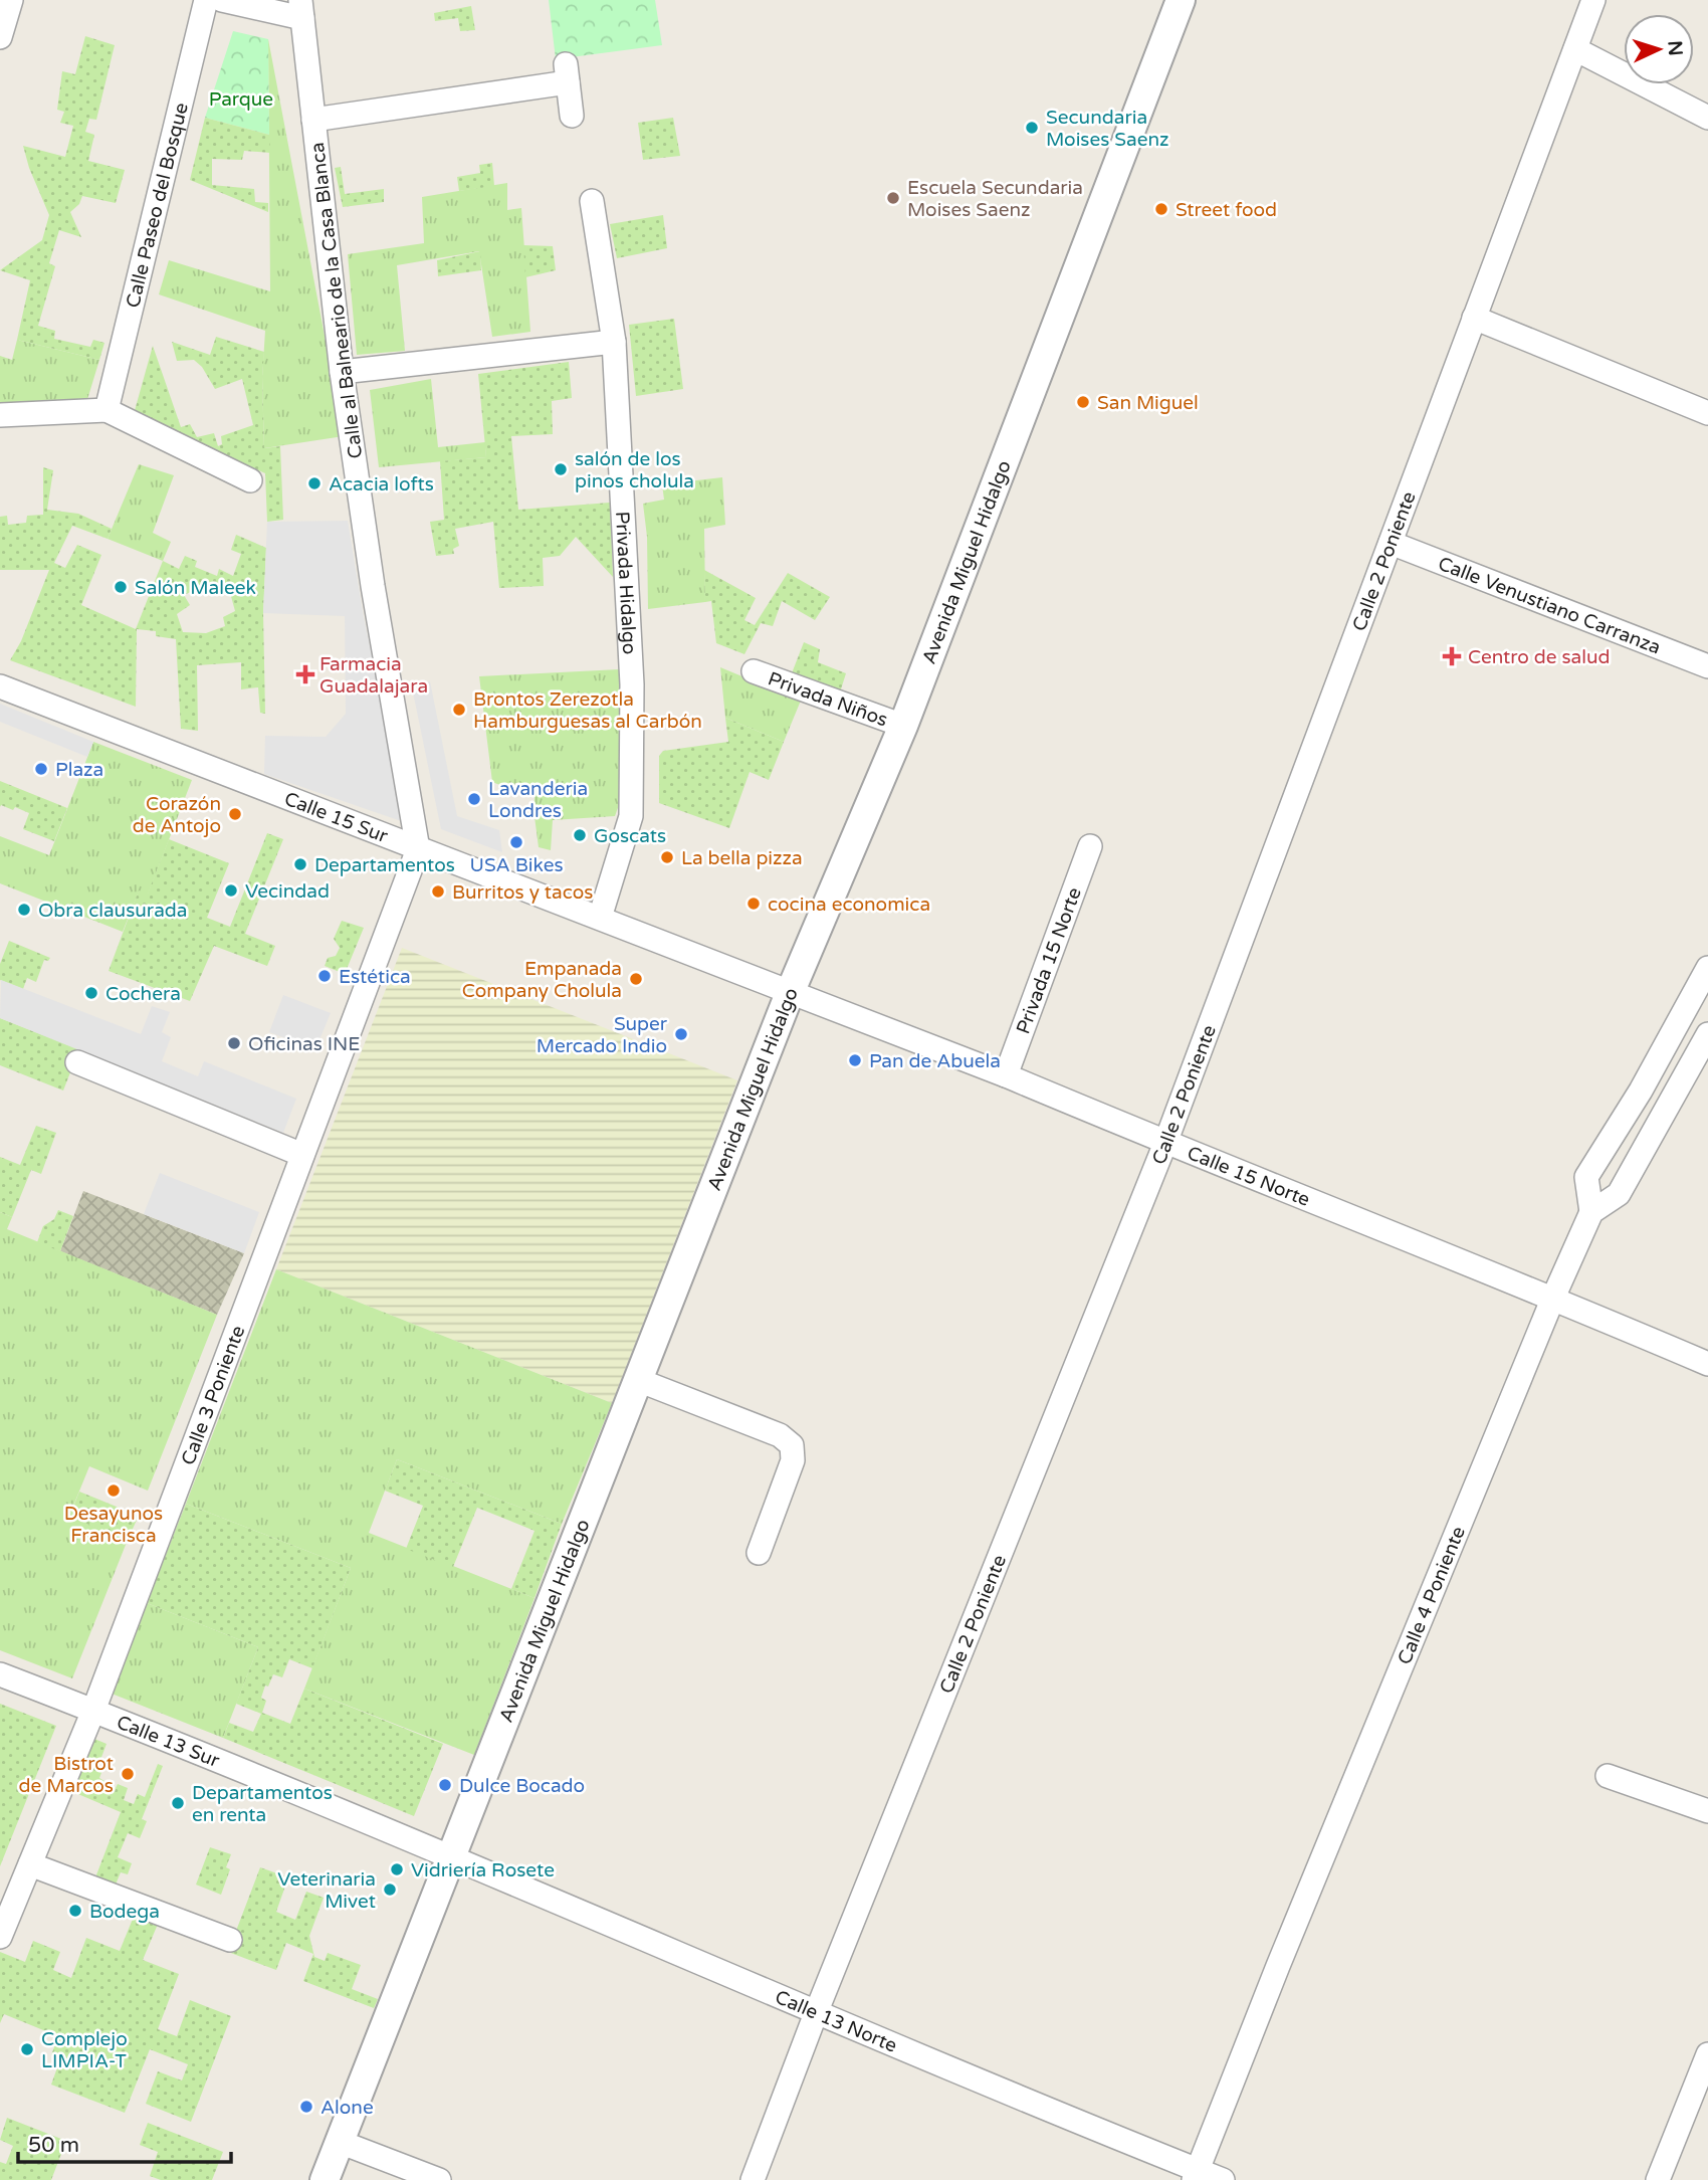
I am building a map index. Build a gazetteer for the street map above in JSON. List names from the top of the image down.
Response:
{
  "streets": {
    "street": [
      "Calle Paseo del Bosque",
      "Calle al Balneario de la Casa Blanca",
      "Calle 2 Poniente",
      "Avenida Miguel Hidalgo",
      "Privada Hidalgo",
      "Calle Venustiano Carranza",
      "Privada Niños",
      "Calle 15 Sur",
      "Privada 15 Norte",
      "Calle 15 Norte",
      "Calle 3 Poniente",
      "Calle 4 Poniente",
      "Calle 13 Sur",
      "Calle 13 Norte"
    ]
  },
  "crossings": [
    ["Calle al Balneario de la Casa Blanca", "Calle 15 Sur"],
    ["Calle al Balneario de la Casa Blanca", "Calle 3 Poniente"],
    ["Calle 2 Poniente", "Calle Venustiano Carranza"],
    ["Calle 2 Poniente", "Calle 15 Norte"],
    ["Calle 2 Poniente", "Calle 13 Norte"],
    ["Avenida Miguel Hidalgo", "Privada Niños"],
    ["Avenida Miguel Hidalgo", "Calle 15 Sur"],
    ["Avenida Miguel Hidalgo", "Calle 15 Norte"],
    ["Avenida Miguel Hidalgo", "Calle 13 Sur"],
    ["Avenida Miguel Hidalgo", "Calle 13 Norte"],
    ["Privada Hidalgo", "Calle 15 Sur"],
    ["Calle 15 Sur", "Calle 15 Norte"],
    ["Calle 15 Sur", "Calle 3 Poniente"],
    ["Privada 15 Norte", "Calle 15 Norte"],
    ["Calle 15 Norte", "Calle 4 Poniente"],
    ["Calle 3 Poniente", "Calle 13 Sur"],
    ["Calle 4 Poniente", "Calle 13 Norte"],
    ["Calle 13 Sur", "Calle 13 Norte"]
  ],
  "parks": ["Parque"],
  "places": {
    "other": [
      "Secundaria Moises Saenz",
      "Escuela Secundaria Moises Saenz",
      "Street food",
      "San Miguel",
      "salón de los pinos cholula",
      "Acacia lofts",
      "Salón Maleek",
      "Brontos Zerezotla Hamburguesas al Carbón",
      "Plaza",
      "Lavanderia Londres",
      "Corazón de Antojo",
      "Goscats",
      "USA Bikes",
      "La bella pizza",
      "Departamentos",
      "Vecindad",
      "Burritos y tacos",
      "cocina economica",
      "Obra clausurada",
      "Estética",
      "Empanada Company Cholula",
      "Cochera",
      "Super Mercado Indio",
      "Oficinas INE",
      "Pan de Abuela",
      "Desayunos Francisca",
      "Bistrot de Marcos",
      "Dulce Bocado",
      "Departamentos en renta",
      "Vidriería Rosete",
      "Veterinaria Mivet",
      "Bodega",
      "Complejo LIMPIA-T",
      "Alone"
    ],
    "health": ["Centro de salud", "Farmacia Guadalajara"]
  },
  "scale_bar": "50 m",
  "north": "right"
}
